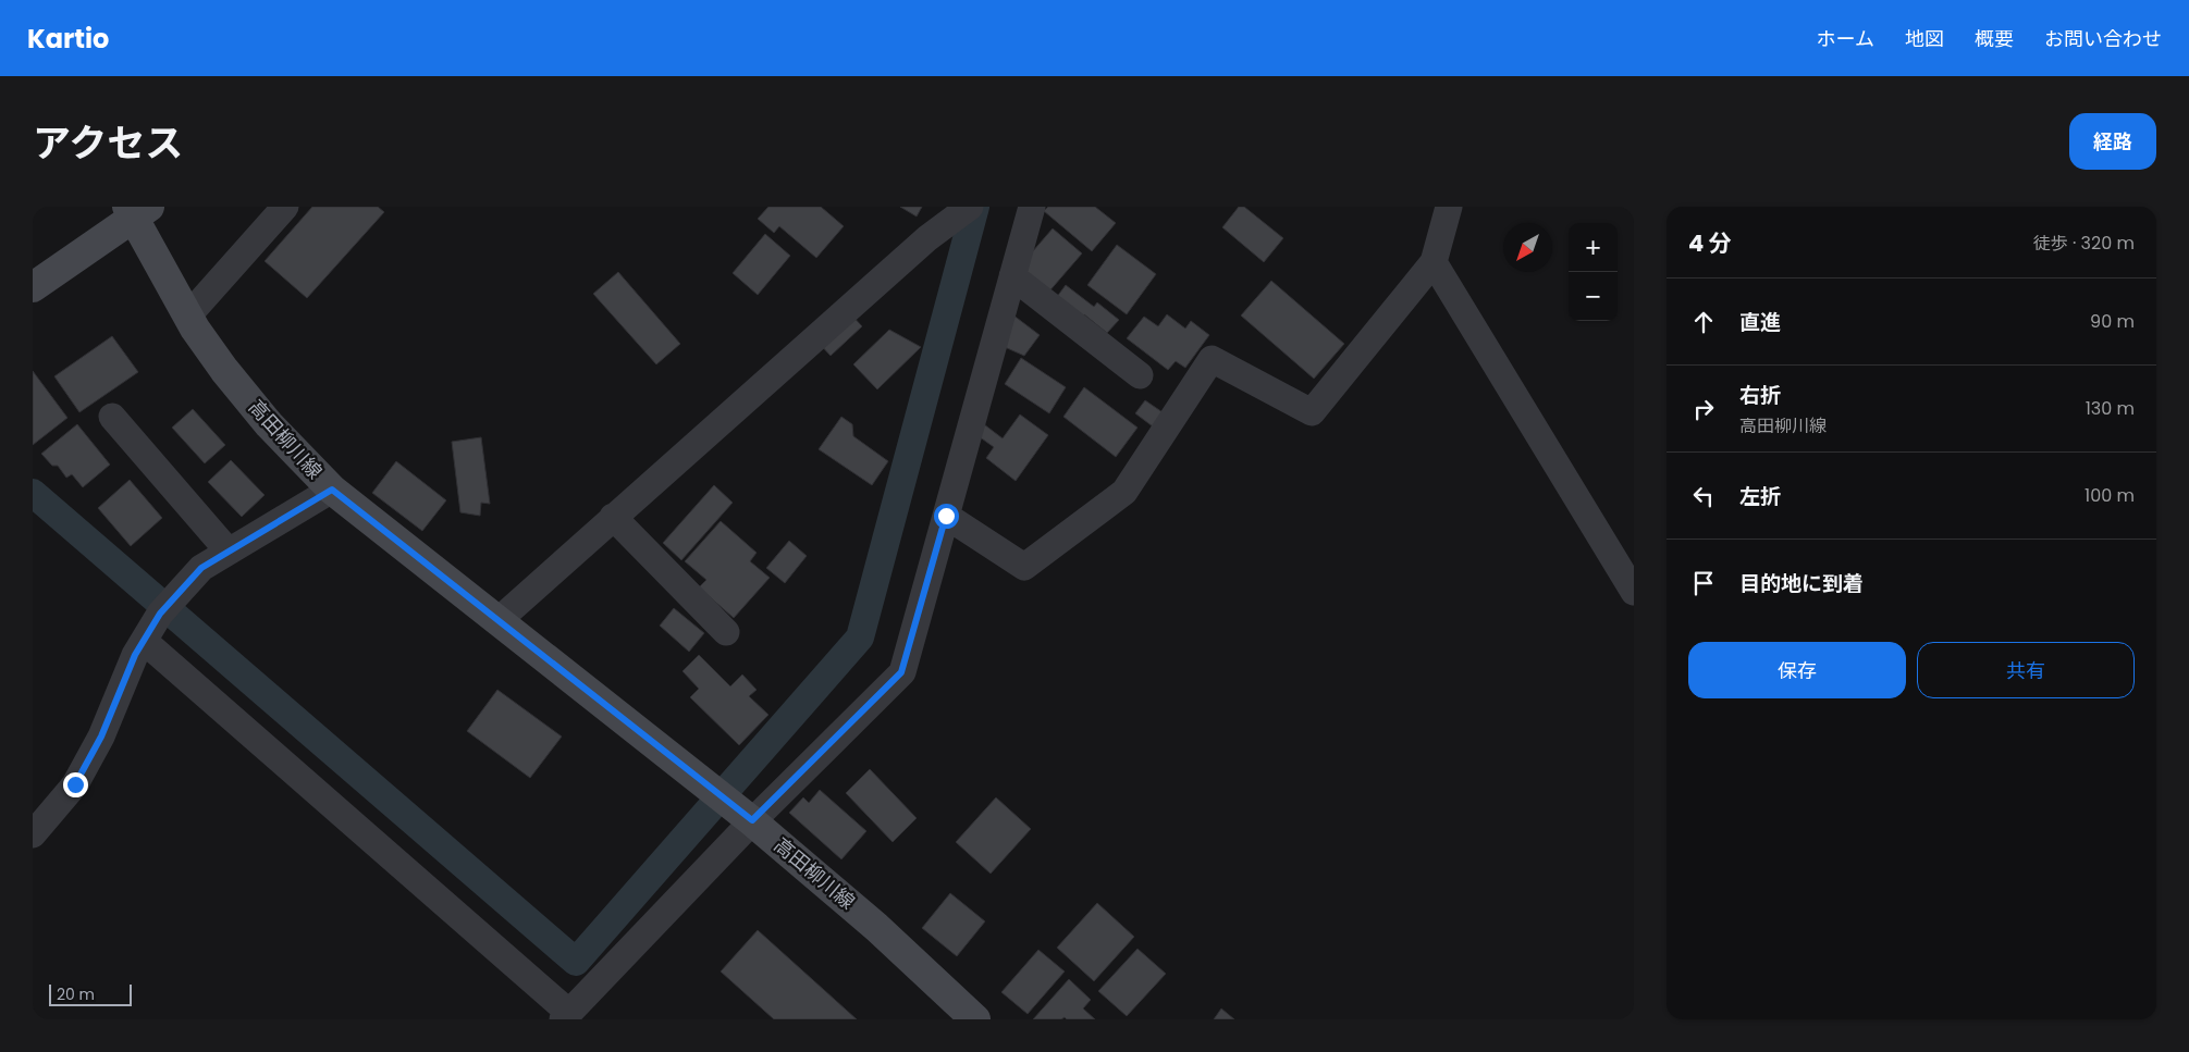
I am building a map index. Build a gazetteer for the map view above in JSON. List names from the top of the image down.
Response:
{
  "streets": {
    "main road": ["高田柳川線"]
  },
  "scale_bar": "20 m",
  "north": "bottom left",
  "page": {
    "header": "Kartio",
    "nav": [
      "ホーム",
      "地図",
      "概要",
      "お問い合わせ"
    ],
    "title": "アクセス",
    "buttons": [
      "経路",
      ["保存", "共有"]
    ],
    "heading": ["4 分", "徒歩 · 320 m"],
    "map_buttons": ["+", "−"],
    "list": [
      ["直進", "90 m"],
      ["右折", "高田柳川線", "130 m"],
      ["左折", "100 m"],
      "目的地に到着"
    ],
    "scale": "20 m"
  }
}
